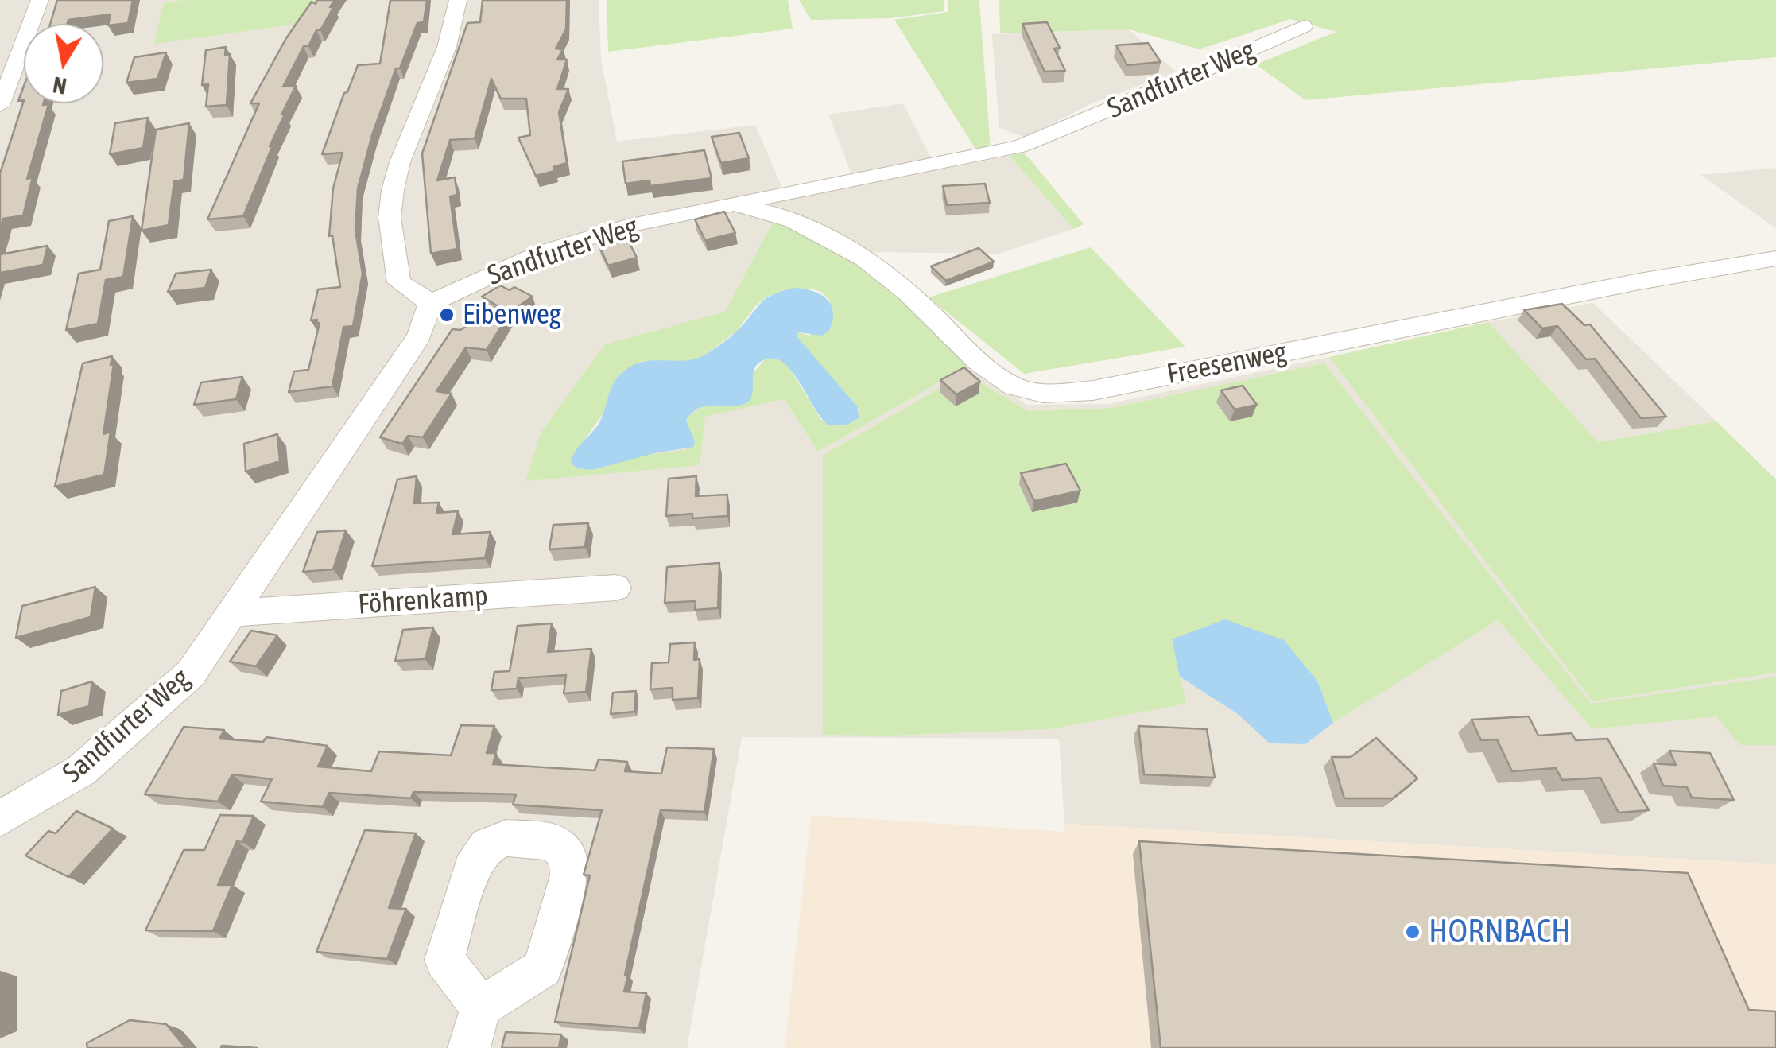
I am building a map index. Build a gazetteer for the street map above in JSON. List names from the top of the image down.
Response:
{
  "streets": {
    "street": ["Sandfurter Weg", "Freesenweg", "Föhrenkamp"]
  },
  "crossings": [
    ["Sandfurter Weg", "Freesenweg"],
    ["Sandfurter Weg", "Föhrenkamp"]
  ],
  "places": ["Eibenweg", "HORNBACH"],
  "north": "bottom"
}
